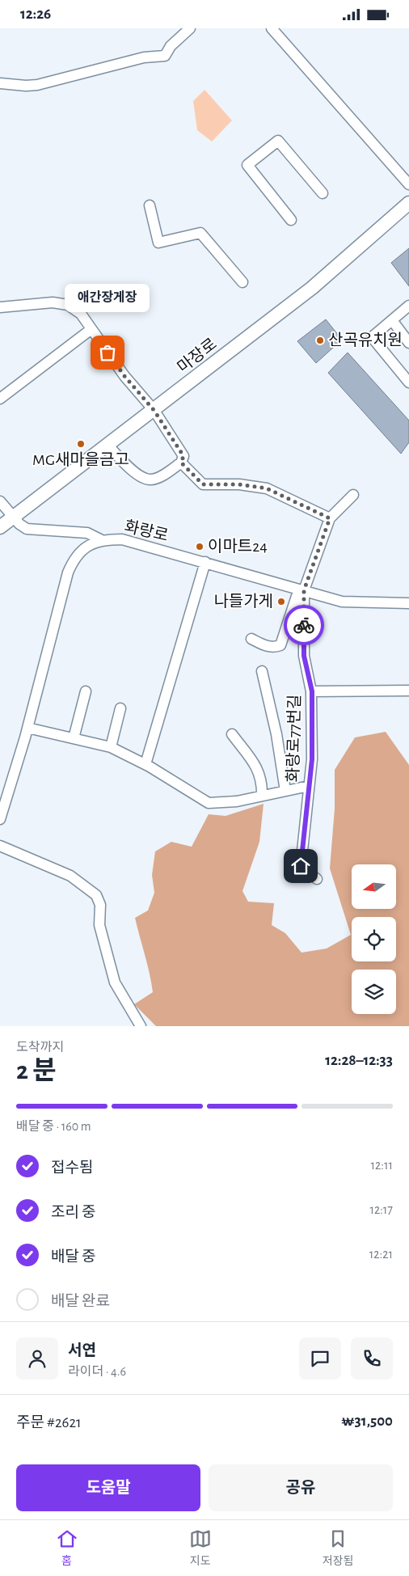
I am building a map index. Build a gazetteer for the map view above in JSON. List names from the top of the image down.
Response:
{
  "streets": {
    "main road": ["마장로"],
    "street": ["화랑로", "화랑로77번길"]
  },
  "crossings": [
    ["화랑로", "화랑로77번길"]
  ],
  "places": [
    "산곡유치원",
    "애간장게장",
    "MG새마을금고",
    "이마트24",
    "나들가게"
  ],
  "north": "left",
  "page": {
    "status": "12:26",
    "bubble": "애간장게장",
    "heading": ["2 분", "도착까지", "12:28–12:33"],
    "panel": [
      "서연",
      "라이더 · 4.6",
      "주문 #2621",
      "₩31,500"
    ],
    "bar": "배달 중 · 160 m",
    "list": [
      ["접수됨", "12:11"],
      ["조리 중", "12:17"],
      ["배달 중", "12:21"],
      "배달 완료"
    ],
    "buttons": ["도움말", "공유"],
    "tabs": ["홈", "지도", "저장됨"]
  }
}
